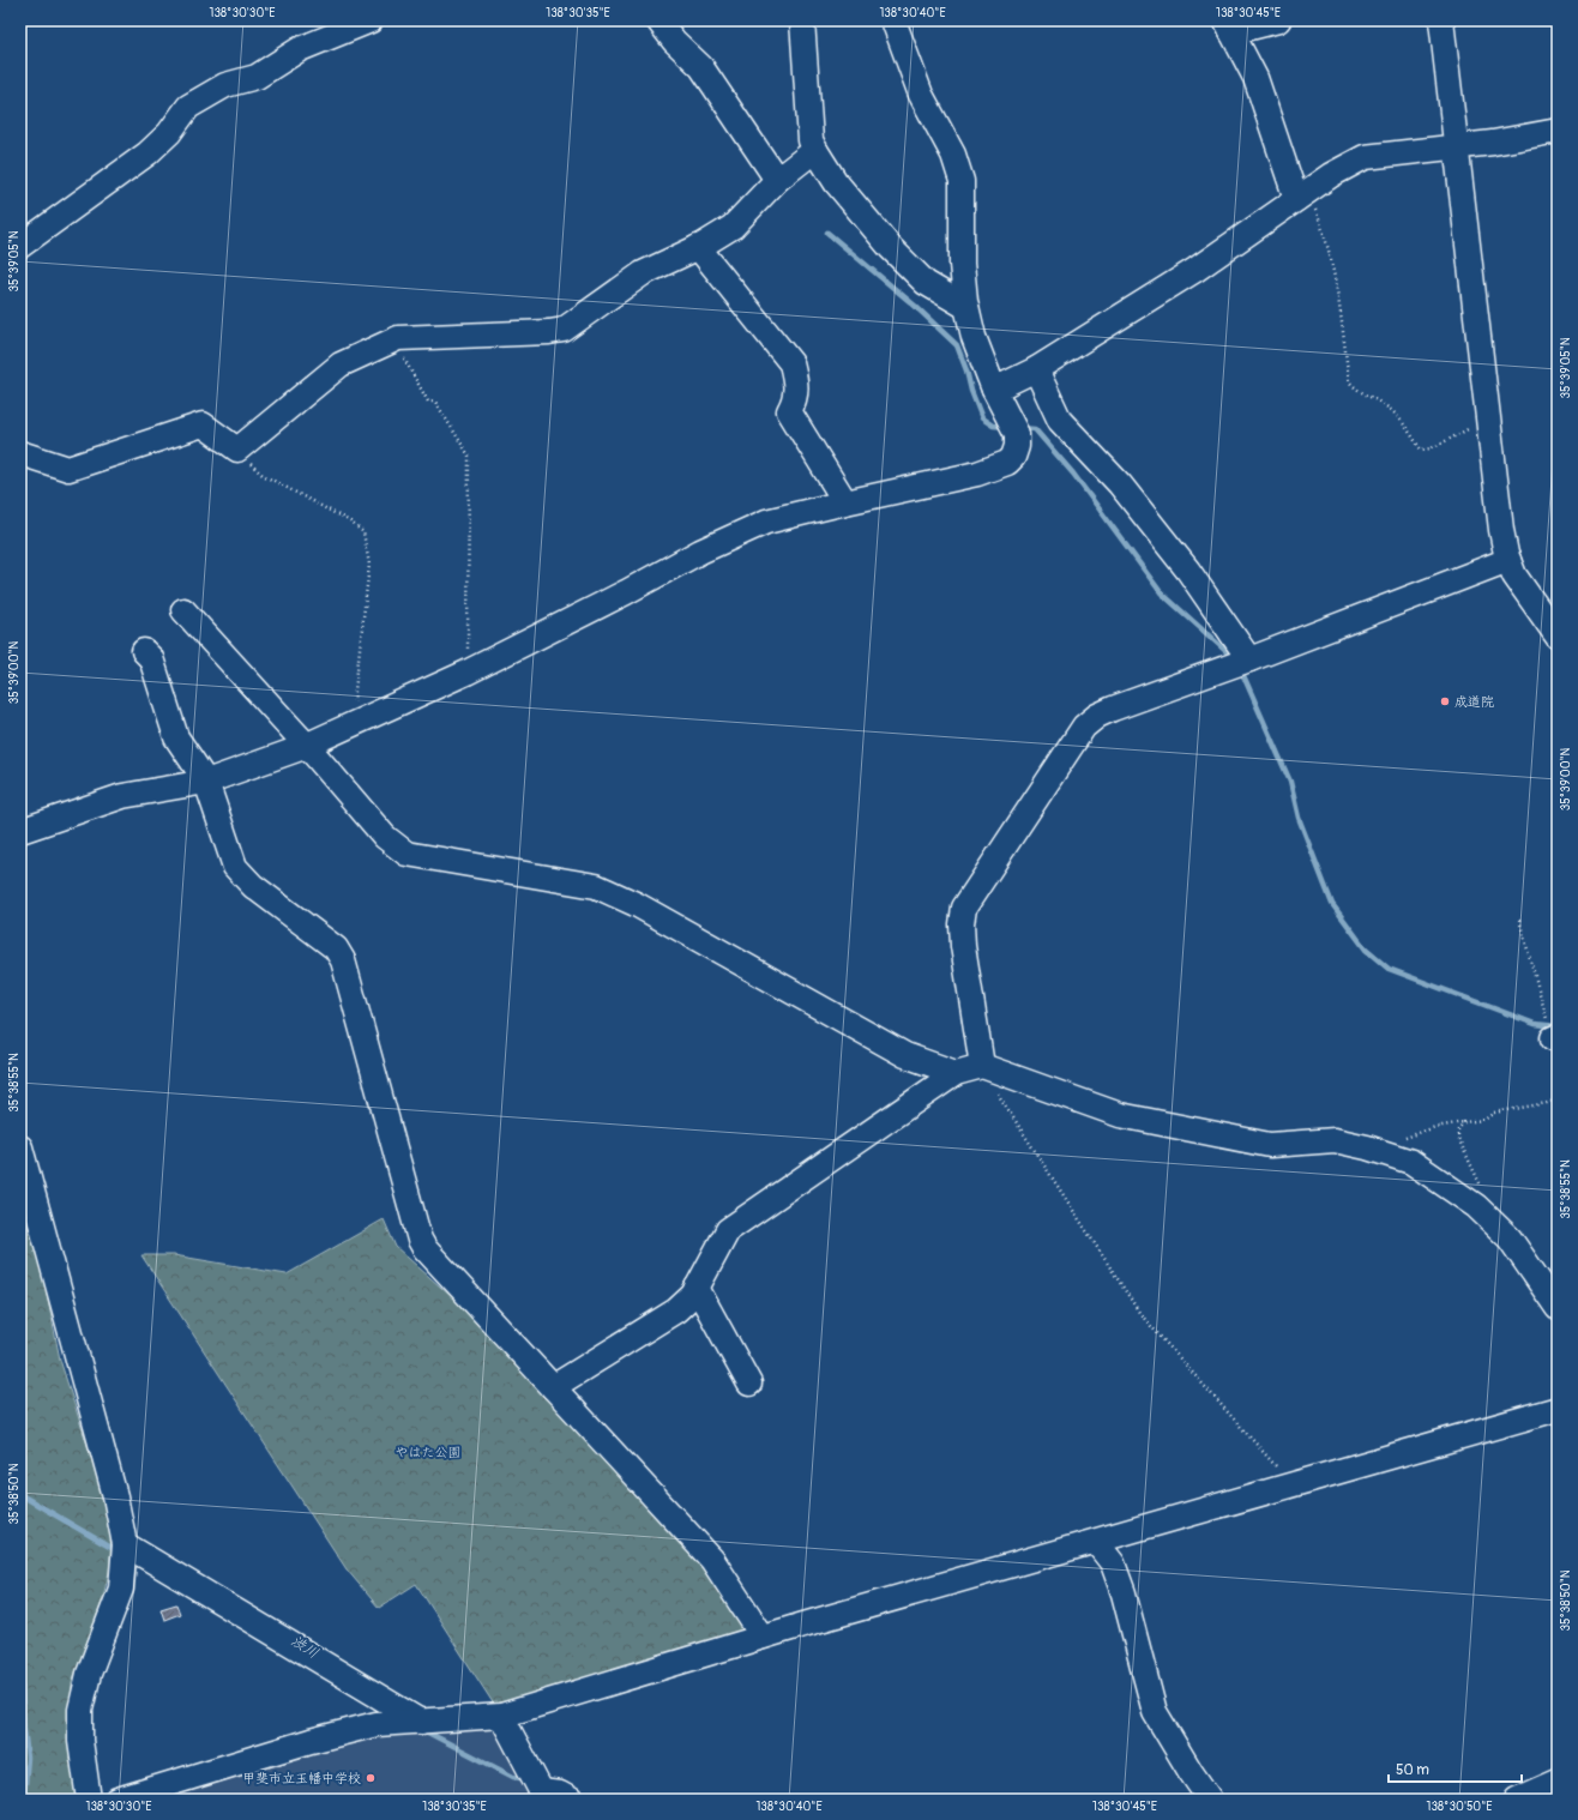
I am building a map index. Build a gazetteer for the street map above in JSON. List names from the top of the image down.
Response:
{
  "water": ["渋川"],
  "parks": ["やはた公園"],
  "places": ["成道院", "甲斐市立玉幡中学校"],
  "scale_bar": "50 m",
  "coordinates": [
    "138°30'30\"E",
    "138°30'35\"E",
    "138°30'40\"E",
    "138°30'45\"E",
    "35°39'05\"N",
    "35°39'00\"N",
    "35°38'55\"N",
    "35°38'50\"N",
    "138°30'50\"E"
  ]
}
